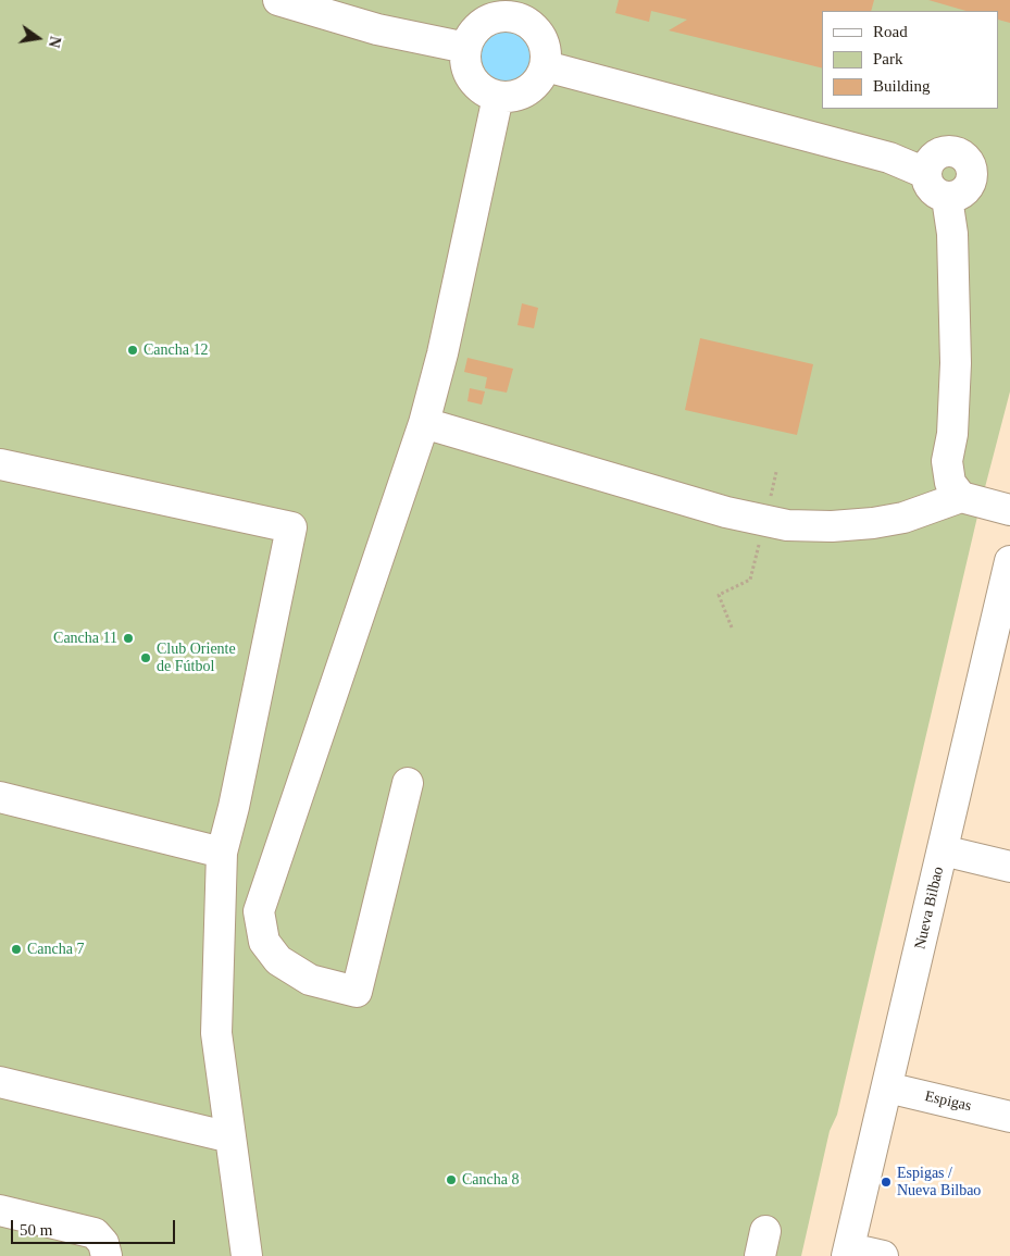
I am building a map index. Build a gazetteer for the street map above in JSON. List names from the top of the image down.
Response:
{
  "streets": {
    "street": ["Nueva Bilbao", "Espigas"]
  },
  "crossings": [
    ["Nueva Bilbao", "Espigas"]
  ],
  "places": [
    "Cancha 12",
    "Cancha 11",
    "Club Oriente de Fútbol",
    "Cancha 7",
    "Cancha 8",
    "Espigas / Nueva Bilbao"
  ],
  "legend": ["Road", "Park", "Building"],
  "scale_bar": "50 m",
  "north": "right"
}
